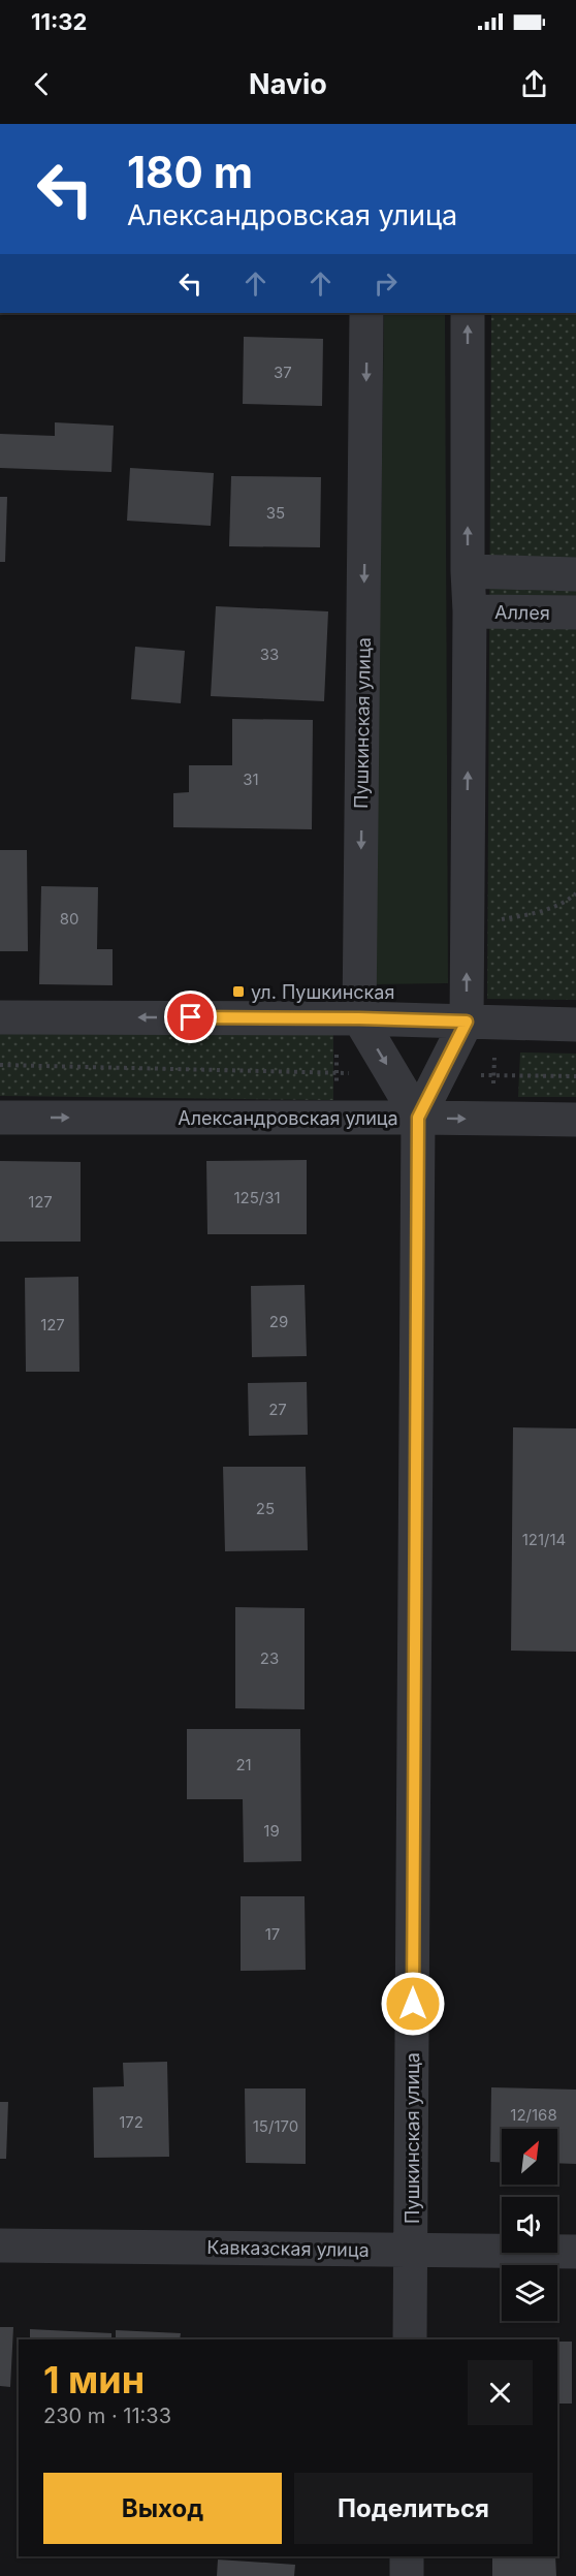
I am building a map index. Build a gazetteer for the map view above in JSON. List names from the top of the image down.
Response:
{
  "streets": {
    "street": [
      "Аллея",
      "Пушкинская улица",
      "Александровская улица",
      "Кавказская улица"
    ]
  },
  "crossings": [
    ["Аллея", "Пушкинская улица"],
    ["Пушкинская улица", "Александровская улица"],
    ["Пушкинская улица", "Кавказская улица"]
  ],
  "places": {
    "transit": ["ул. Пушкинская"]
  },
  "house_numbers": [
    "37",
    "35",
    "33",
    "31",
    "80",
    "125/31",
    "127",
    "29",
    "127",
    "27",
    "25",
    "121/14",
    "23",
    "21",
    "19",
    "17",
    "12/168",
    "172",
    "15/170"
  ],
  "north": "top right",
  "page": {
    "status": "11:32",
    "header": "Navio",
    "turn": ["180 m", "Александровская улица"],
    "heading": ["1 мин", "230 m · 11:33"],
    "buttons": ["Выход", "Поделиться"]
  }
}
